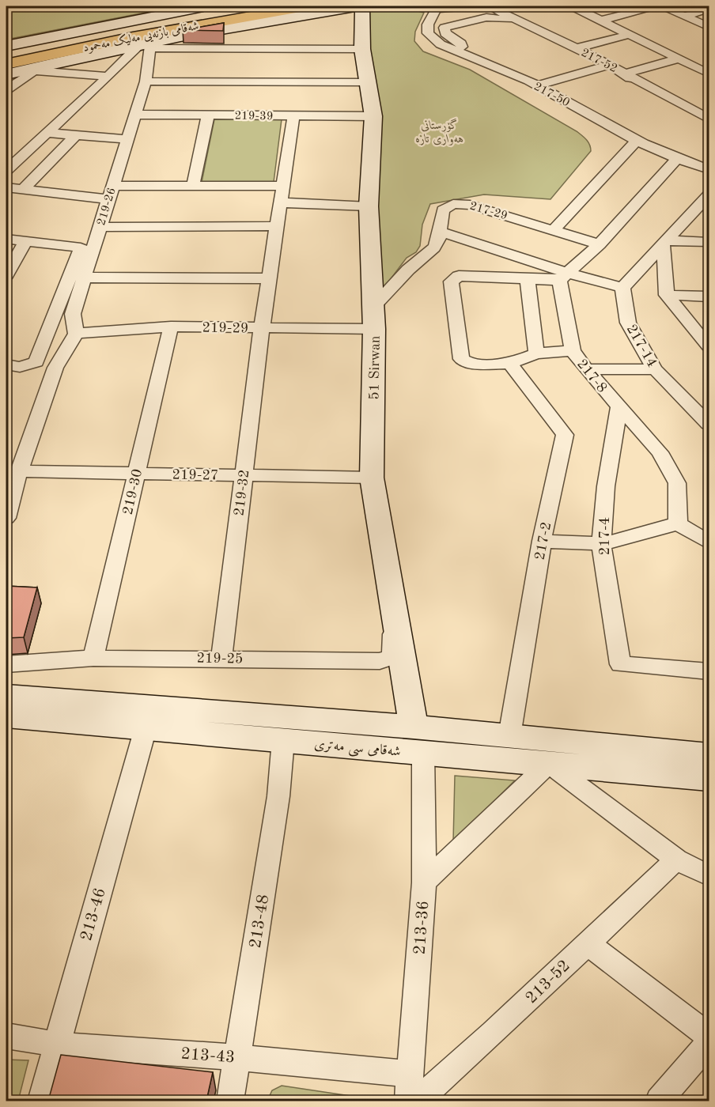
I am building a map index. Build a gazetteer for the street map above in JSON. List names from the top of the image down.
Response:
{
  "streets": {
    "highway": ["شەقامی بازنەیی مەلیک مەحمود"],
    "main road": ["51 Sirwan", "شەقامی سی مەتری"],
    "street": [
      "217-52",
      "217-50",
      "219-39",
      "219-26",
      "217-29",
      "219-29",
      "217-14",
      "217-8",
      "219-27",
      "219-30",
      "219-32",
      "217-4",
      "217-2",
      "219-25",
      "213-46",
      "213-48",
      "213-36",
      "213-52",
      "213-43"
    ]
  },
  "crossings": [
    ["219-39", "219-26"],
    ["219-39", "51 Sirwan"],
    ["219-39", "219-32"],
    ["219-26", "219-29"],
    ["217-29", "51 Sirwan"],
    ["219-29", "51 Sirwan"],
    ["219-29", "219-30"],
    ["219-29", "219-32"],
    ["51 Sirwan", "219-27"],
    ["51 Sirwan", "219-25"],
    ["51 Sirwan", "شەقامی سی مەتری"],
    ["51 Sirwan", "213-36"],
    ["217-8", "217-4"],
    ["219-27", "219-30"],
    ["219-27", "219-32"],
    ["219-30", "219-25"],
    ["219-32", "219-25"],
    ["217-2", "شەقامی سی مەتری"],
    ["شەقامی سی مەتری", "213-46"],
    ["شەقامی سی مەتری", "213-48"],
    ["شەقامی سی مەتری", "213-36"],
    ["213-46", "213-43"],
    ["213-48", "213-43"],
    ["213-36", "213-43"]
  ],
  "parks": ["گۆڕستانی هەواری تازە"]
}
